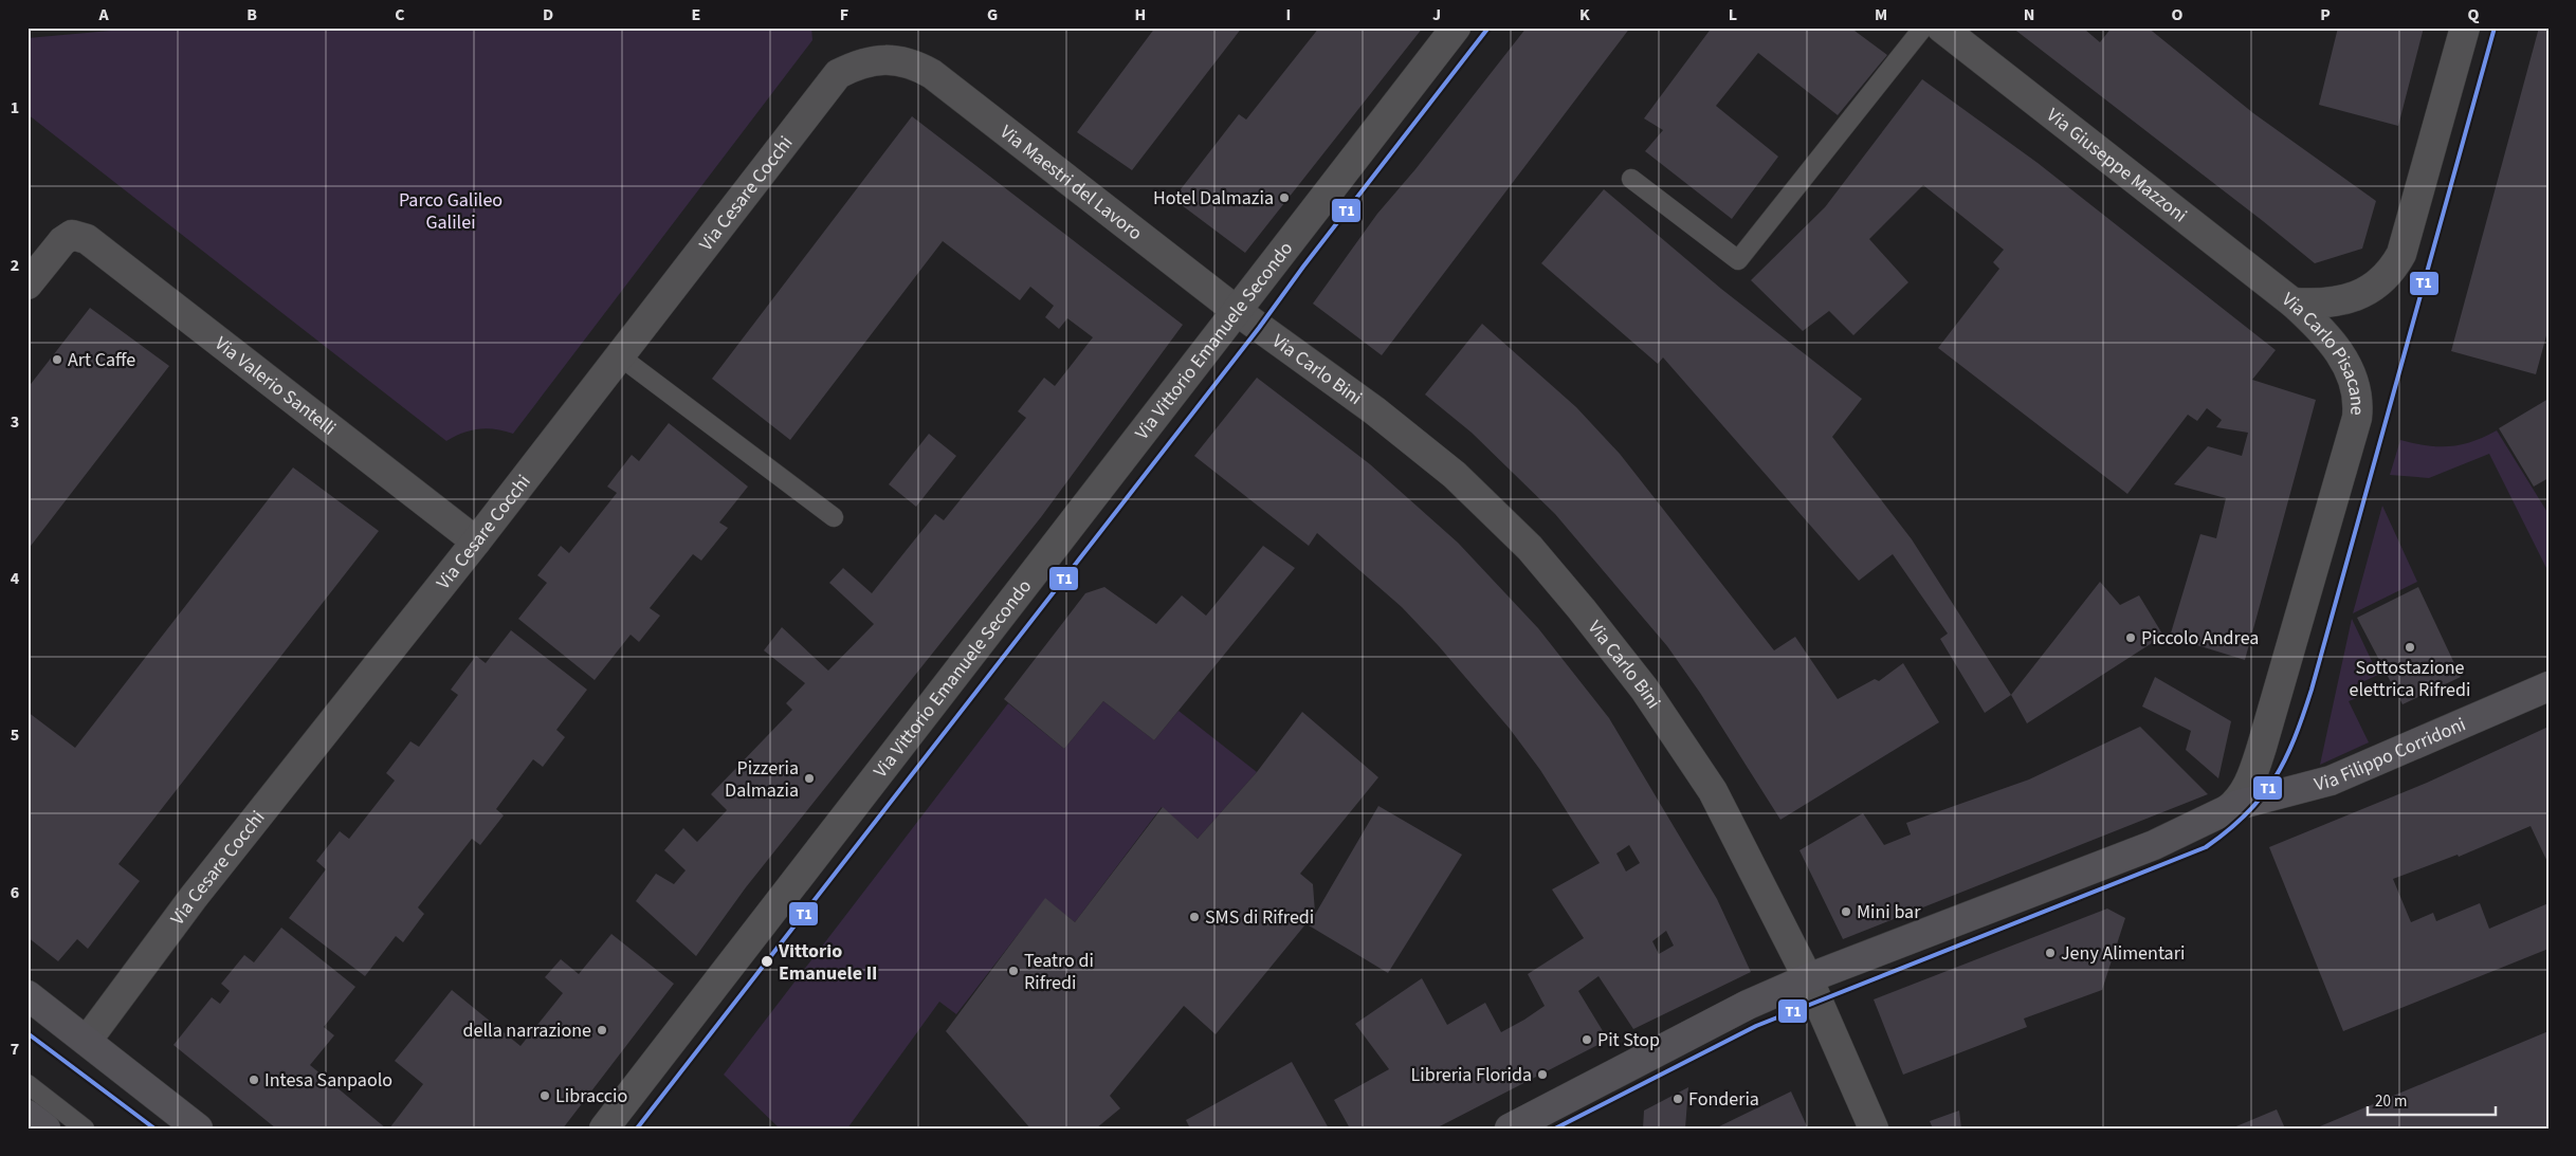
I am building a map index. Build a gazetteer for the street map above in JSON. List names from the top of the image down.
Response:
{
  "streets": {
    "street": [
      "Via Giuseppe Mazzoni",
      "Via Maestri del Lavoro",
      "Via Cesare Cocchi",
      "Via Vittorio Emanuele Secondo",
      "Via Carlo Pisacane",
      "Via Carlo Bini",
      "Via Valerio Santelli",
      "Via Filippo Corridoni"
    ]
  },
  "crossings": [
    ["Via Giuseppe Mazzoni", "Via Carlo Pisacane"],
    ["Via Maestri del Lavoro", "Via Cesare Cocchi"],
    ["Via Maestri del Lavoro", "Via Vittorio Emanuele Secondo"],
    ["Via Maestri del Lavoro", "Via Carlo Bini"],
    ["Via Cesare Cocchi", "Via Valerio Santelli"],
    ["Via Vittorio Emanuele Secondo", "Via Carlo Bini"],
    ["Via Carlo Pisacane", "Via Filippo Corridoni"],
    ["Via Carlo Bini", "Via Filippo Corridoni"]
  ],
  "parks": ["Parco Galileo Galilei"],
  "places": [
    "Hotel Dalmazia",
    "Art Caffe",
    "Piccolo Andrea",
    "Sottostazione elettrica Rifredi",
    "Pizzeria Dalmazia",
    "Mini bar",
    "SMS di Rifredi",
    "Jeny Alimentari",
    "Vittorio Emanuele II",
    "Teatro di Rifredi",
    "della narrazione",
    "Pit Stop",
    "Libreria Florida",
    "Intesa Sanpaolo",
    "Libraccio",
    "Fonderia"
  ],
  "lines": ["transit line T1"],
  "scale_bar": "20 m",
  "grid": {
    "columns": [
      "A",
      "B",
      "C",
      "D",
      "E",
      "F",
      "G",
      "H",
      "I",
      "J",
      "K",
      "L",
      "M",
      "N",
      "O",
      "P",
      "Q"
    ],
    "rows": [
      "1",
      "2",
      "3",
      "4",
      "5",
      "6",
      "7"
    ]
  }
}
